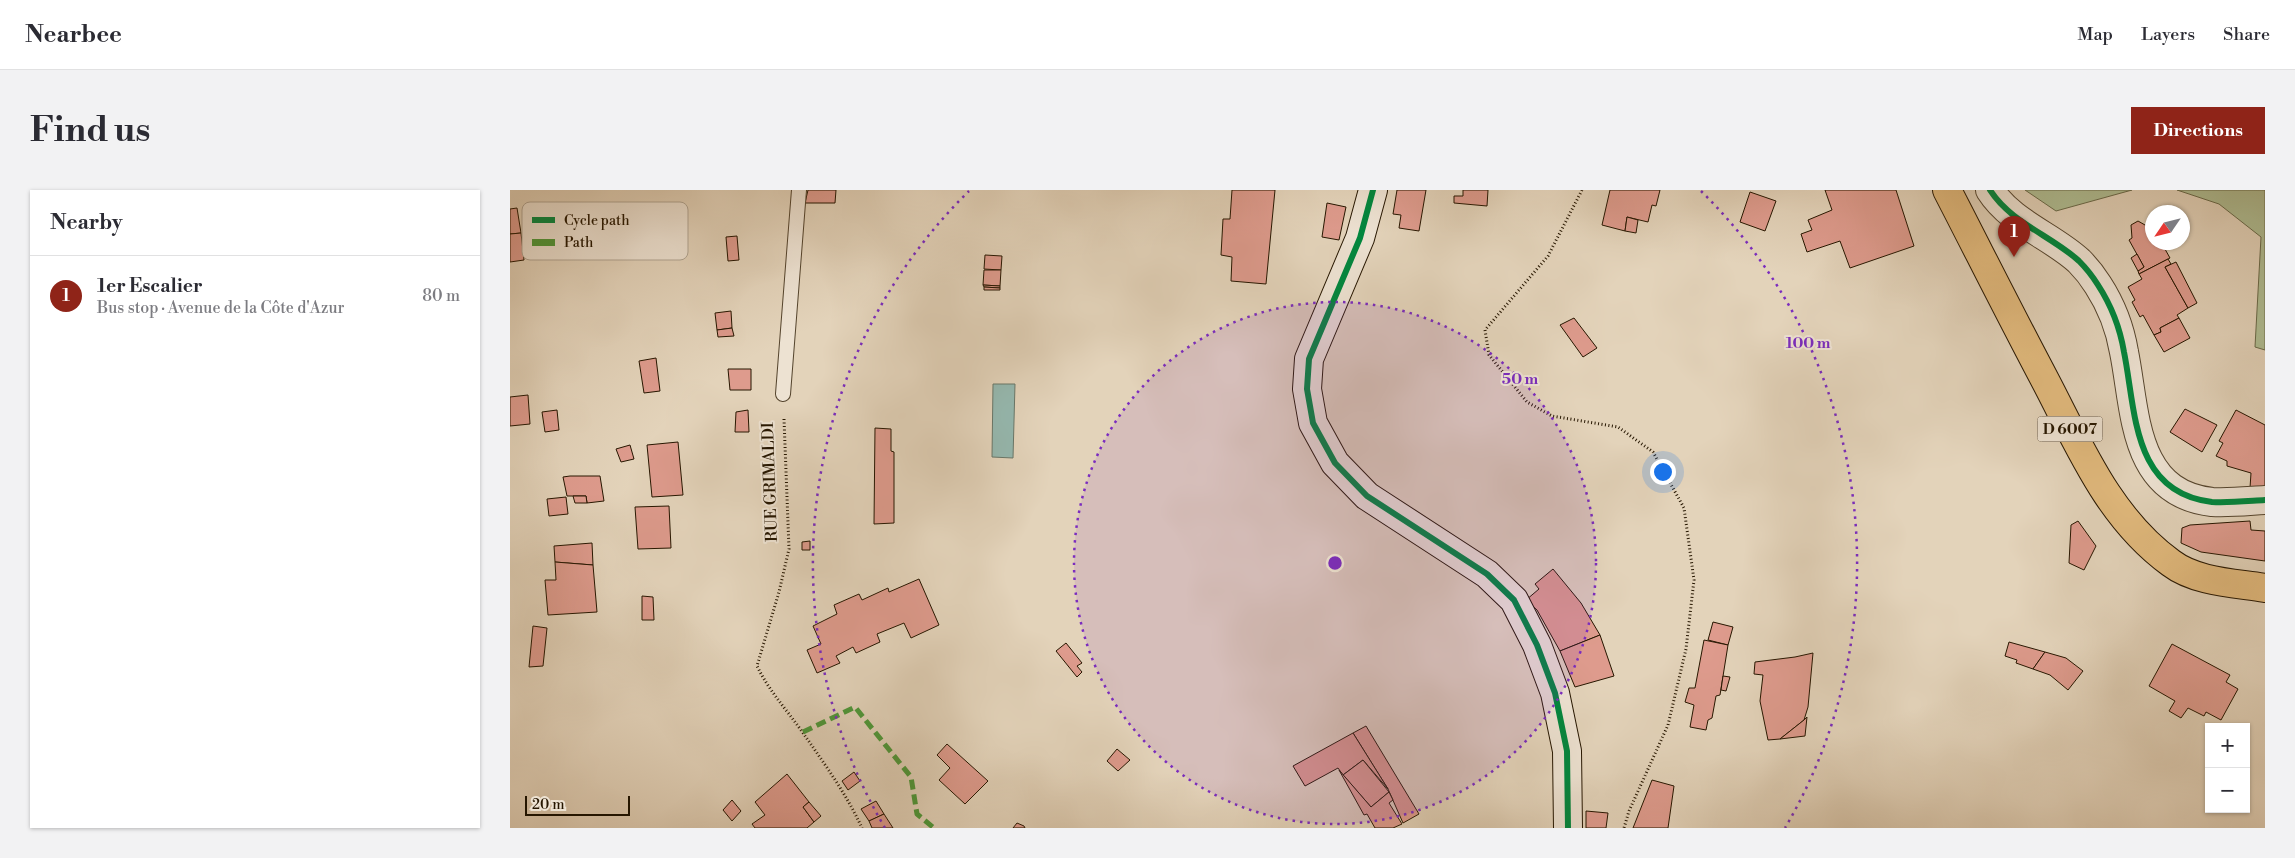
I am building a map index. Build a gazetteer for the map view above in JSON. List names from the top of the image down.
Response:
{
  "streets": {
    "main road": ["D 6007"],
    "path": ["RUE GRIMALDI"]
  },
  "legend": ["Cycle path", "Path"],
  "scale_bar": "20 m",
  "north": "bottom left",
  "page": {
    "header": "Nearbee",
    "nav": ["Map", "Layers", "Share"],
    "buttons": "Directions",
    "title": "Find us",
    "heading": "Nearby",
    "pins": "1",
    "list": [
      {
        "mark": "1",
        "name": "1er Escalier",
        "note": "Bus stop · Avenue de la Côte d'Azur",
        "value": "80 m"
      }
    ],
    "map_buttons": ["+", "−"],
    "scale": "20 m"
  },
  "rings": ["100 m", "50 m"]
}
